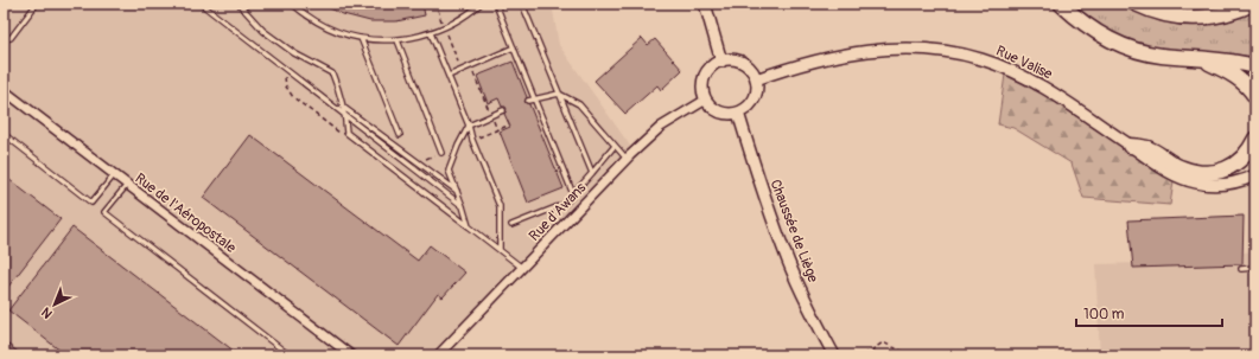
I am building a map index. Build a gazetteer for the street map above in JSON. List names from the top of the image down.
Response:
{
  "streets": {
    "street": [
      "Rue Valise",
      "Rue d'Awans",
      "Rue de l'Aéropostale",
      "Chaussée de Liège"
    ]
  },
  "crossings": [
    ["Rue Valise", "Rue d'Awans"],
    ["Rue Valise", "Chaussée de Liège"],
    ["Rue d'Awans", "Chaussée de Liège"]
  ],
  "scale_bar": "100 m",
  "north": "bottom left"
}
